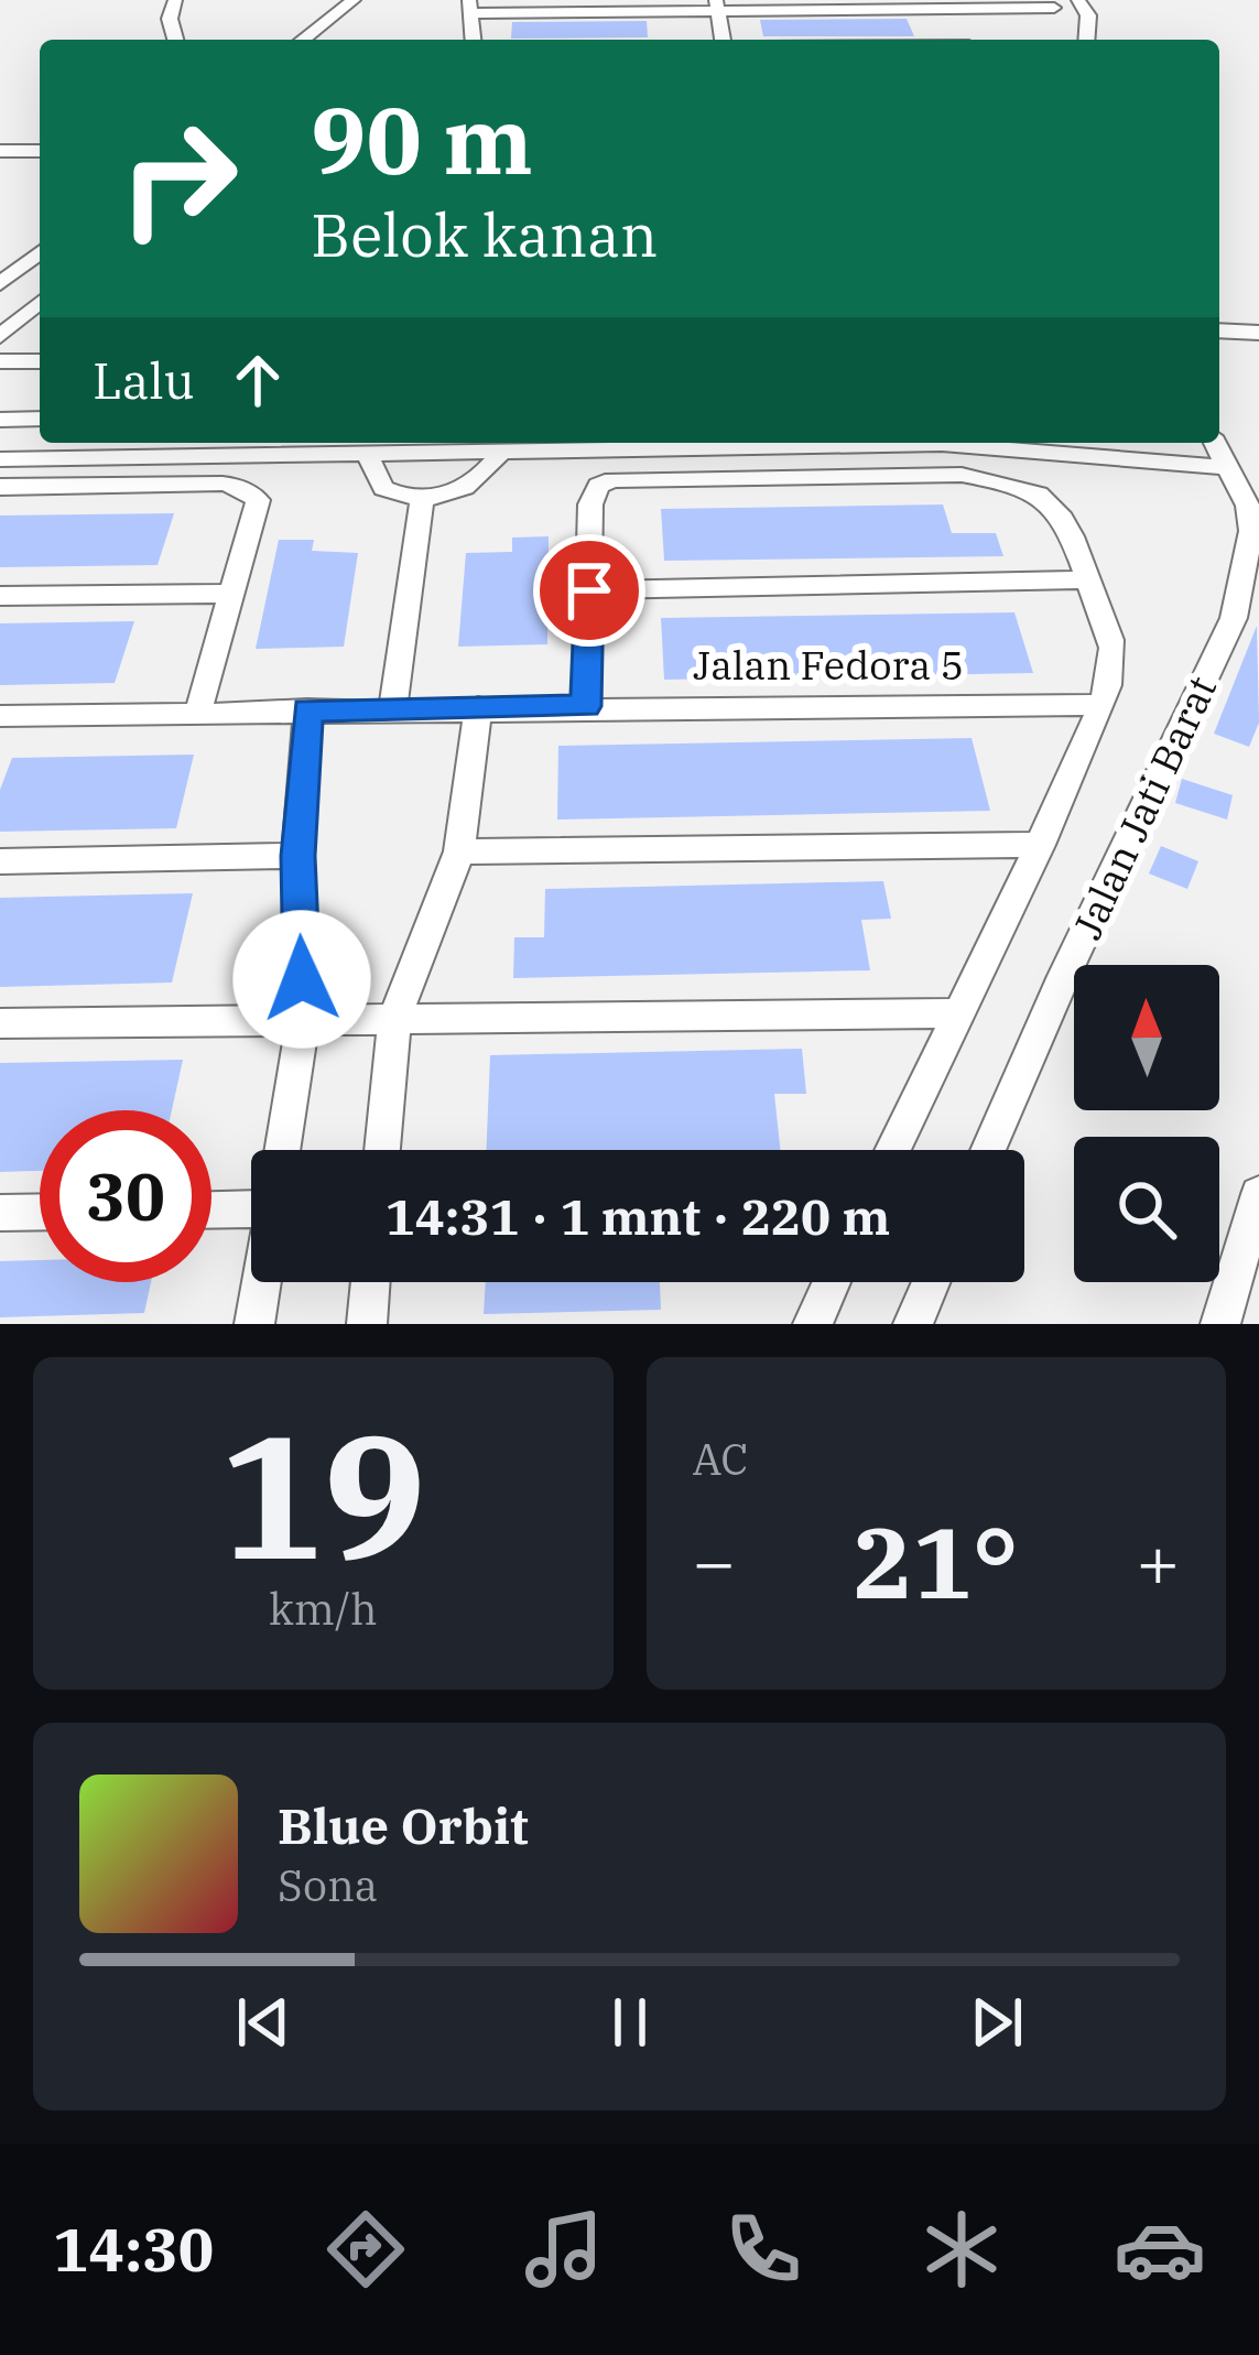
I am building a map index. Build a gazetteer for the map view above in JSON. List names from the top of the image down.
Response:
{
  "streets": {
    "street": ["Jalan Fedora 5", "Jalan Jati Barat"]
  },
  "north": "top",
  "page": {
    "turn": ["90 m", "Belok kanan"],
    "then": "Lalu",
    "limit": "30",
    "trip": "14:31 · 1 mnt · 220 m",
    "tile": [
      ["19", "km/h"],
      "AC"
    ],
    "heat": ["−", "21°", "+"],
    "song": ["Blue Orbit", "Sona"],
    "tabs": "14:30"
  }
}
